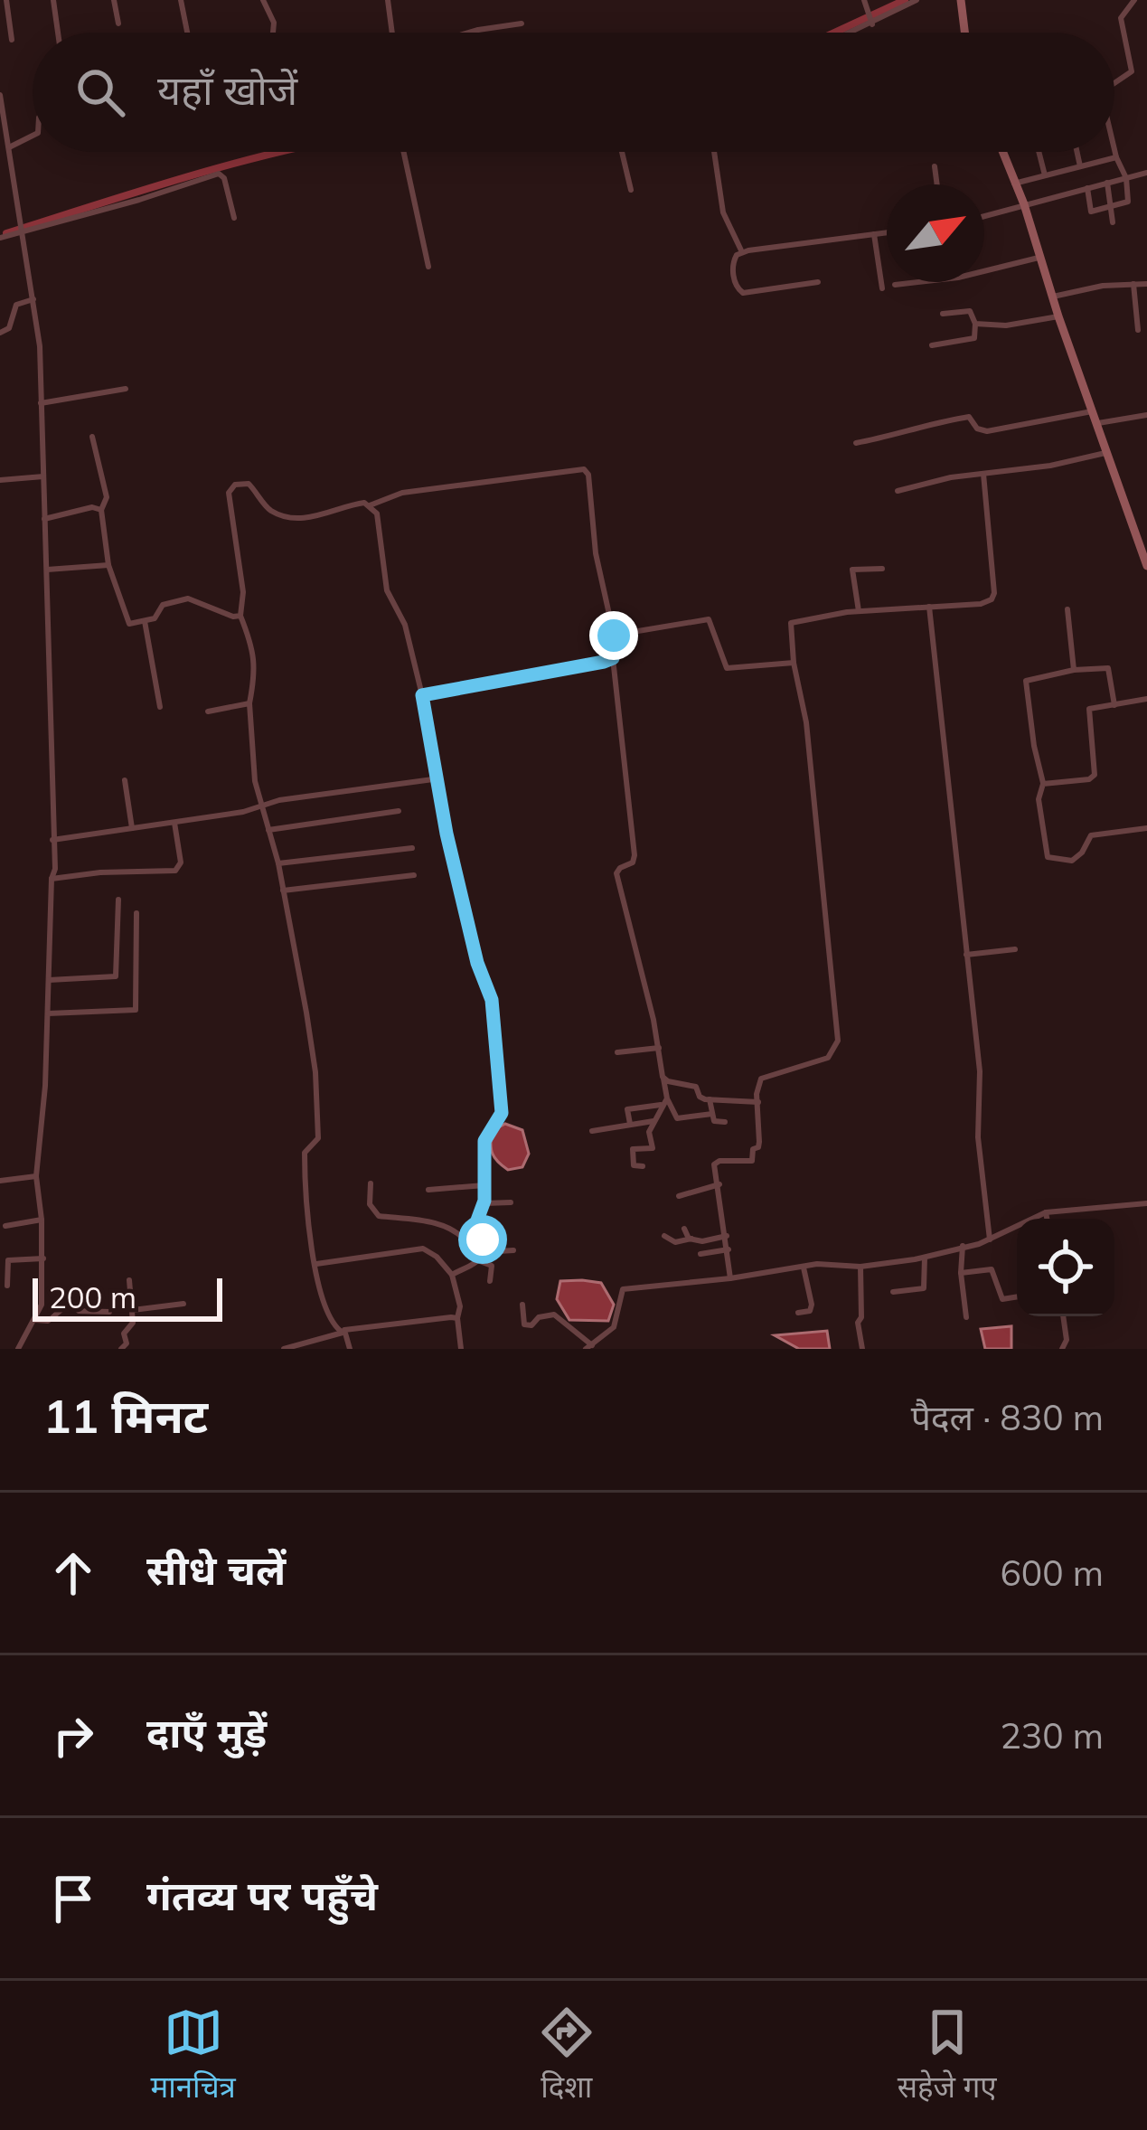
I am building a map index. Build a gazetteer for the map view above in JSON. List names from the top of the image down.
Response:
{
  "scale_bar": "200 m",
  "north": "top right",
  "page": {
    "search": "यहाँ खोजें",
    "scale": "200 m",
    "heading": ["11 मिनट", "पैदल · 830 m"],
    "list": [
      ["सीधे चलें", "600 m"],
      ["दाएँ मुड़ें", "230 m"],
      "गंतव्य पर पहुँचे"
    ],
    "nav": ["मानचित्र", "दिशा", "सहेजे गए"]
  }
}
